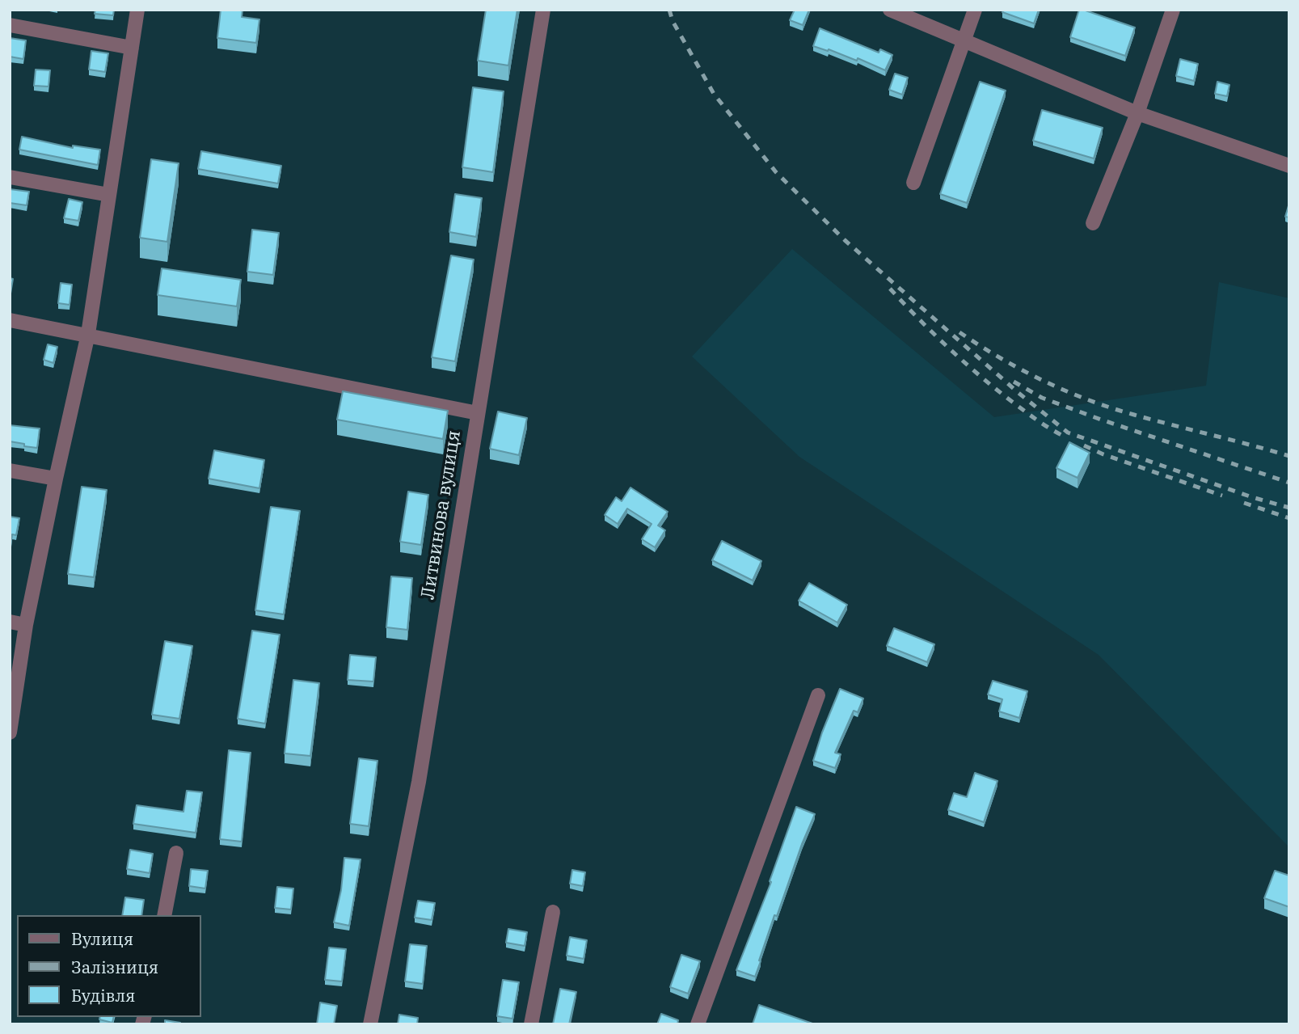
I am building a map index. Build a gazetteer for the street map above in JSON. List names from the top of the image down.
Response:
{
  "streets": {
    "street": ["Литвинова вулиця"]
  },
  "legend": ["Вулиця", "Залізниця", "Будівля"]
}
